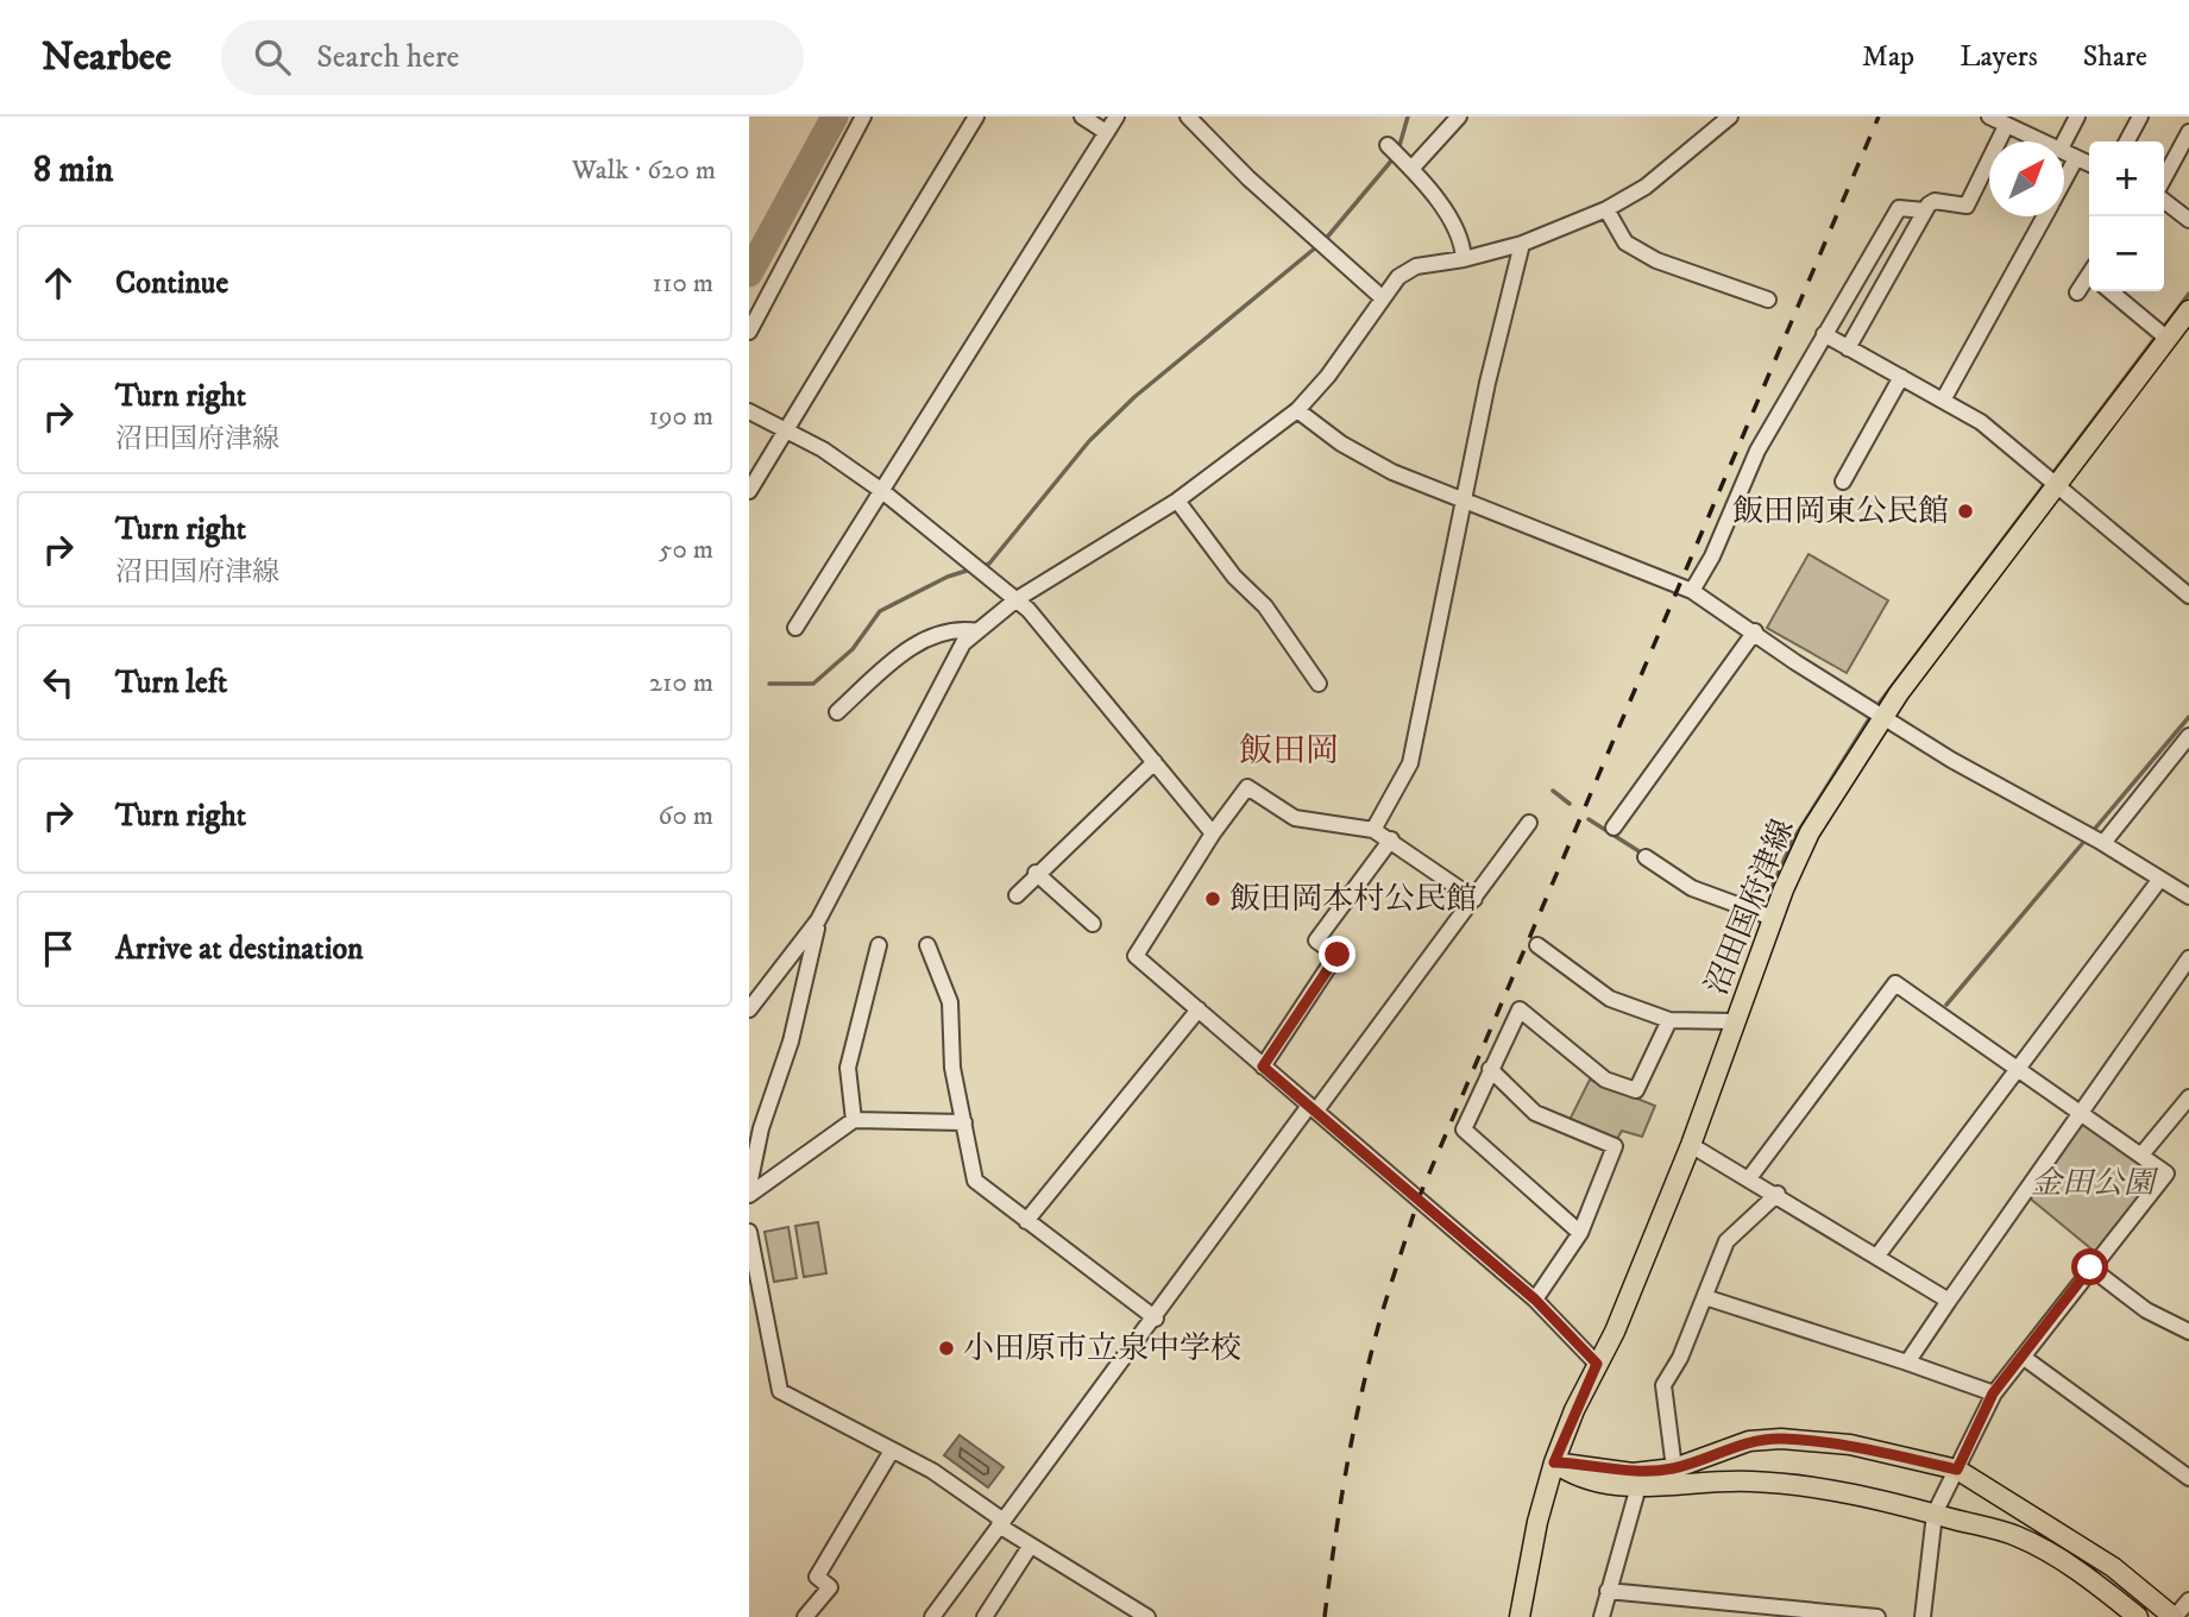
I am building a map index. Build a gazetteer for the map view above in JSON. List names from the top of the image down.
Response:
{
  "streets": {
    "main road": ["沼田国府津線"]
  },
  "districts": ["飯田岡"],
  "parks": ["金田公園"],
  "places": ["飯田岡東公民館", "飯田岡本村公民館", "小田原市立泉中学校"],
  "north": "top right",
  "page": {
    "header": "Nearbee",
    "search": "Search here",
    "nav": ["Map", "Layers", "Share"],
    "heading": ["8 min", "Walk · 620 m"],
    "map_buttons": ["+", "−"],
    "list": [
      ["Continue", "110 m"],
      ["Turn right", "沼田国府津線", "190 m"],
      ["Turn right", "沼田国府津線", "50 m"],
      ["Turn left", "210 m"],
      ["Turn right", "60 m"],
      "Arrive at destination"
    ]
  }
}
